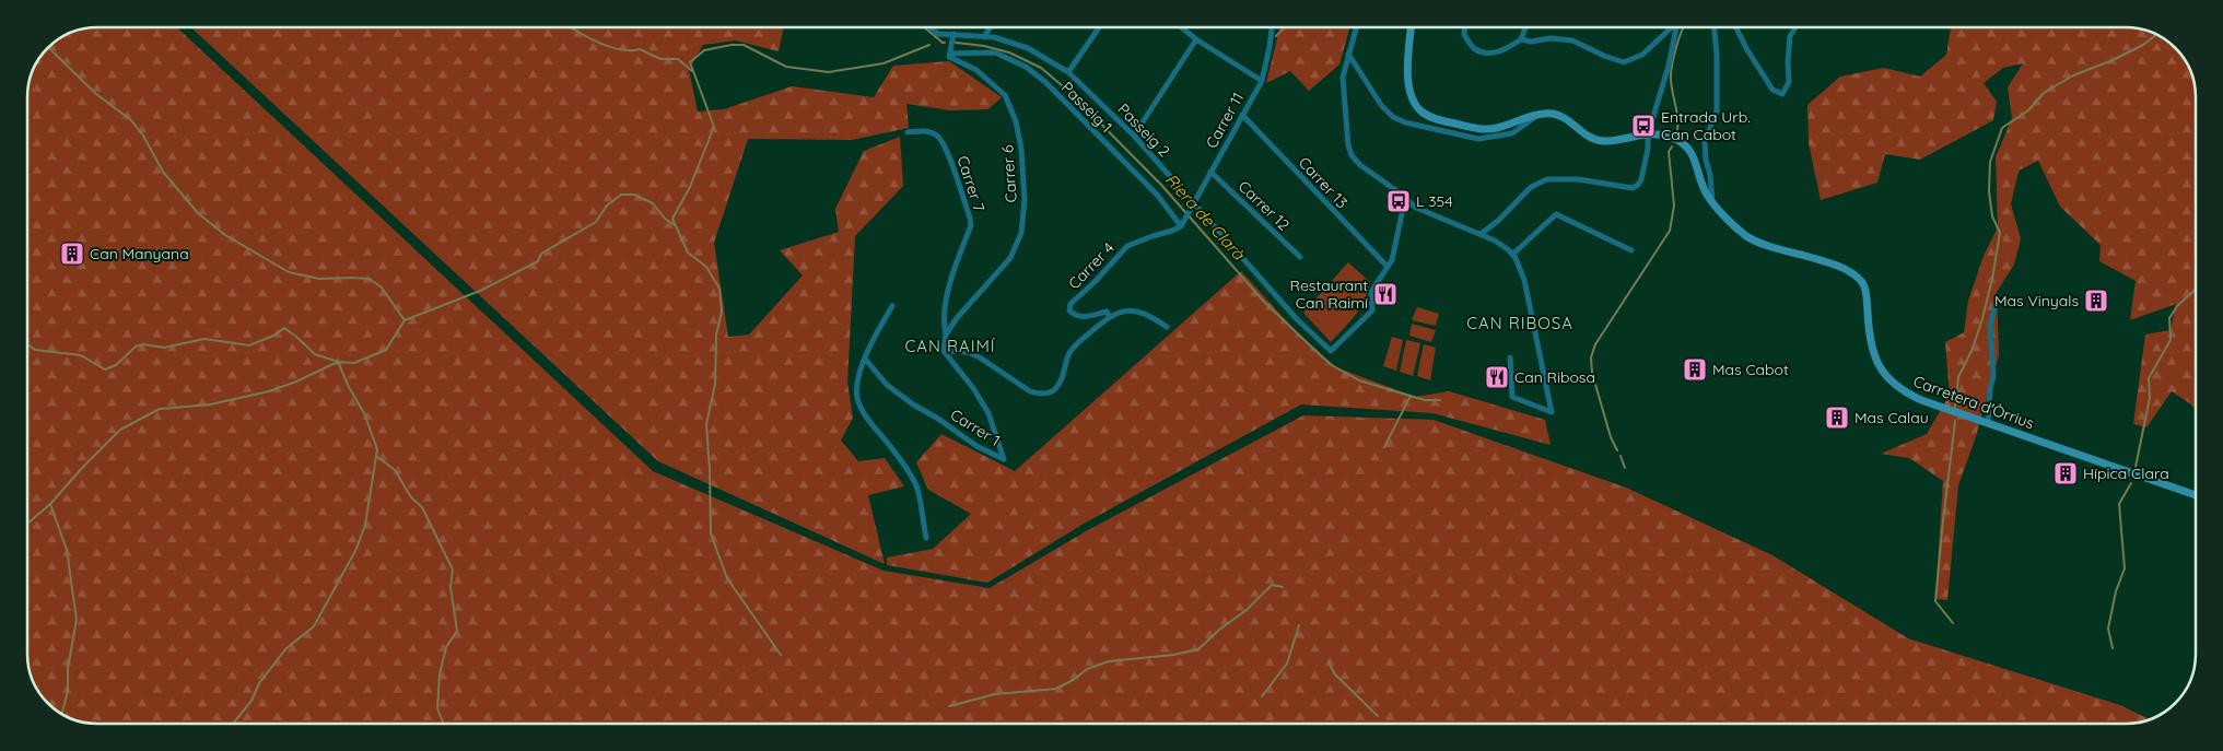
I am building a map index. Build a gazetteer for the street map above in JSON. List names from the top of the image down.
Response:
{
  "streets": {
    "street": [
      "Passeig 1",
      "Carrer 11",
      "Passeig 2",
      "Carrer 6",
      "Carrer 13",
      "Carrer 7",
      "Carrer 12",
      "Carrer 4",
      "Carretera d'Òrrius",
      "Carrer 1"
    ]
  },
  "crossings": [
    ["Passeig 1", "Carrer 11"],
    ["Passeig 1", "Carrer 6"],
    ["Passeig 1", "Carrer 4"],
    ["Carrer 11", "Passeig 2"],
    ["Carrer 11", "Carrer 13"],
    ["Carrer 11", "Carrer 12"],
    ["Carrer 11", "Carrer 4"],
    ["Passeig 2", "Carrer 13"],
    ["Carrer 6", "Carrer 7"],
    ["Carrer 6", "Carrer 1"]
  ],
  "districts": ["CAN RIBOSA", "CAN RAIMÍ"],
  "water": ["Riera de Clarà"],
  "places": {
    "bus stop": ["Entrada Urb. Can Cabot", "L 354"],
    "building": [
      "Can Manyana",
      "Mas Vinyals",
      "Mas Cabot",
      "Mas Calau",
      "Hípica Clara"
    ],
    "restaurant": ["Restaurant Can Raimí", "Can Ribosa"]
  }
}
